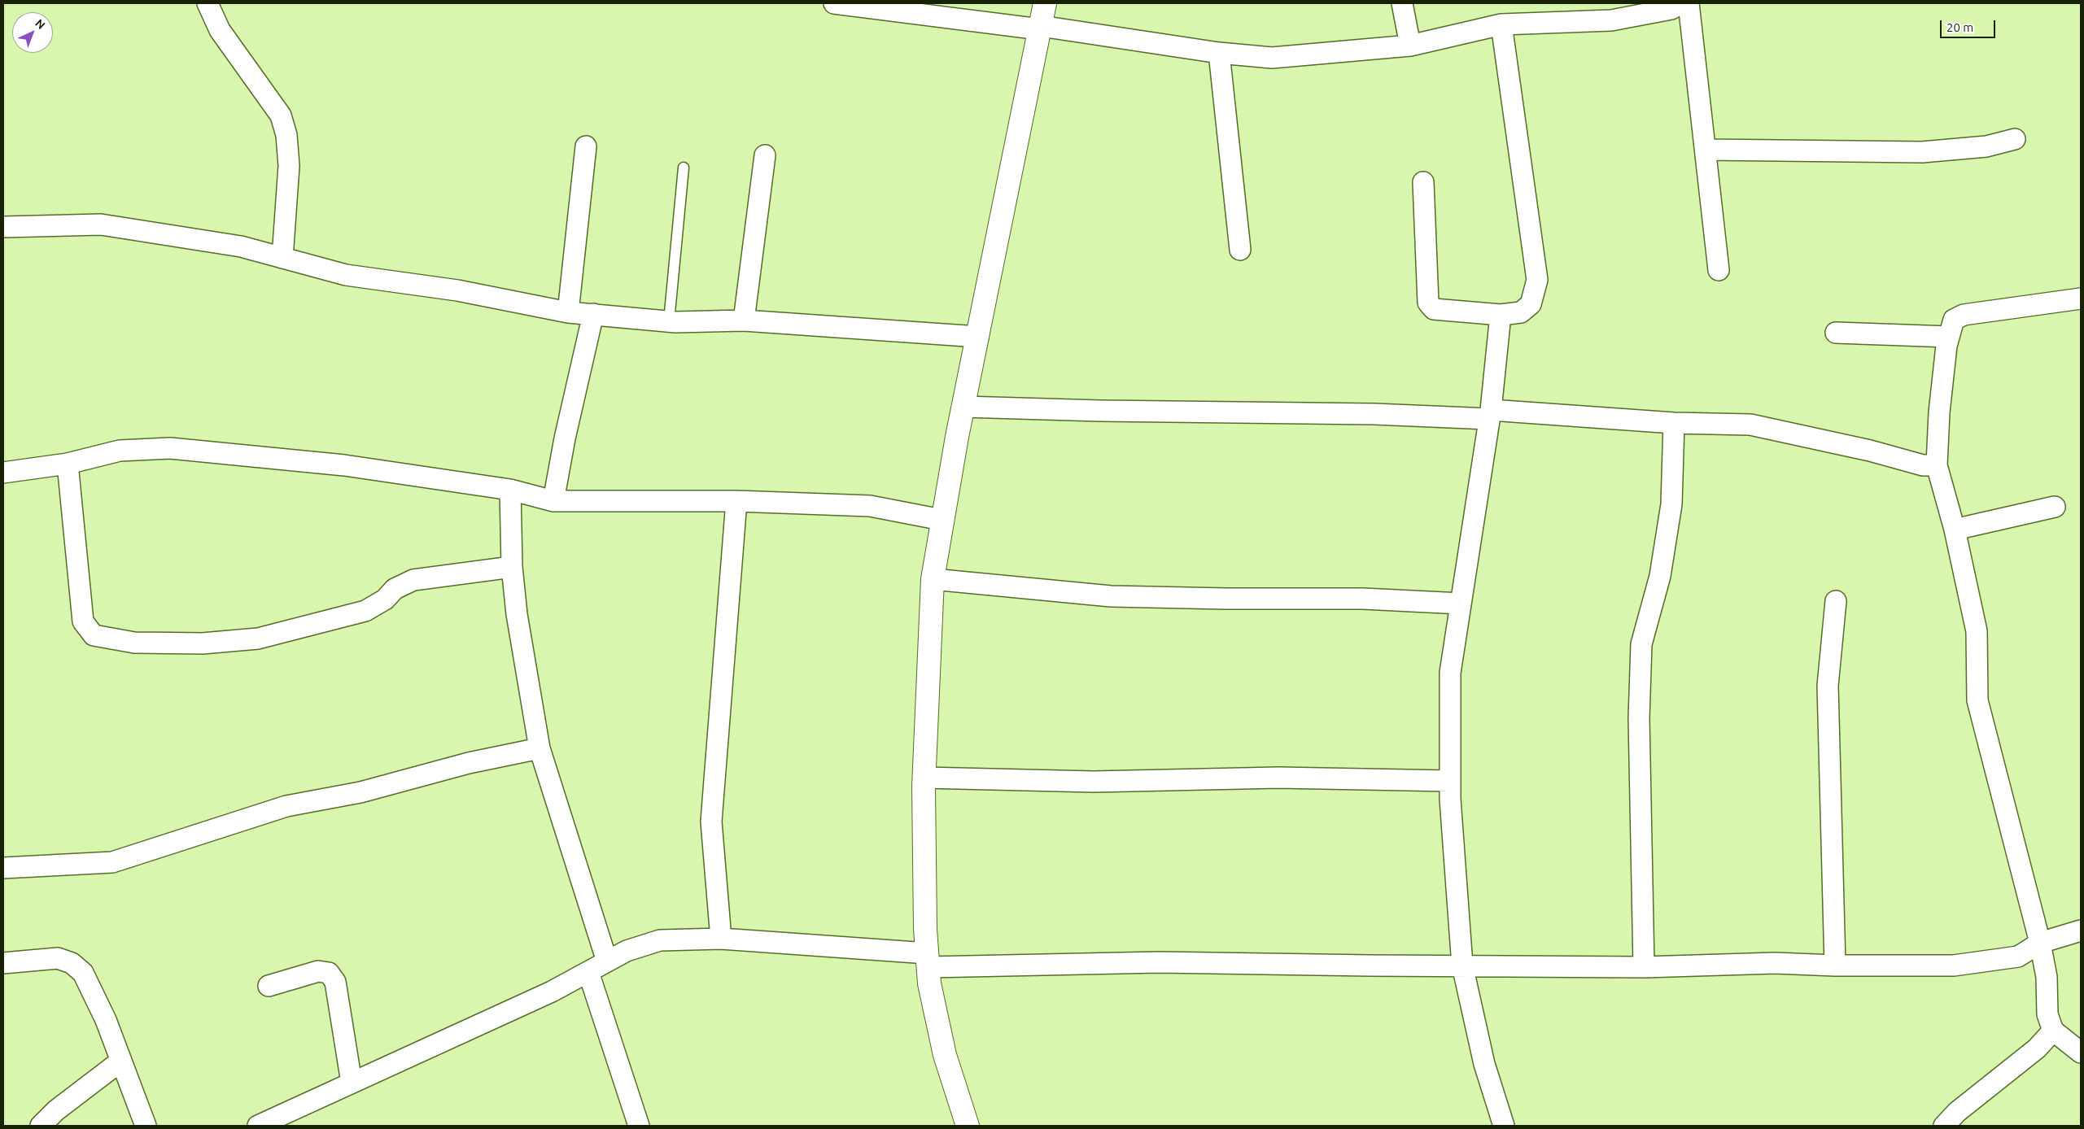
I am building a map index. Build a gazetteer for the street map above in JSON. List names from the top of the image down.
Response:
{
  "scale_bar": "20 m",
  "north": "top right"
}
